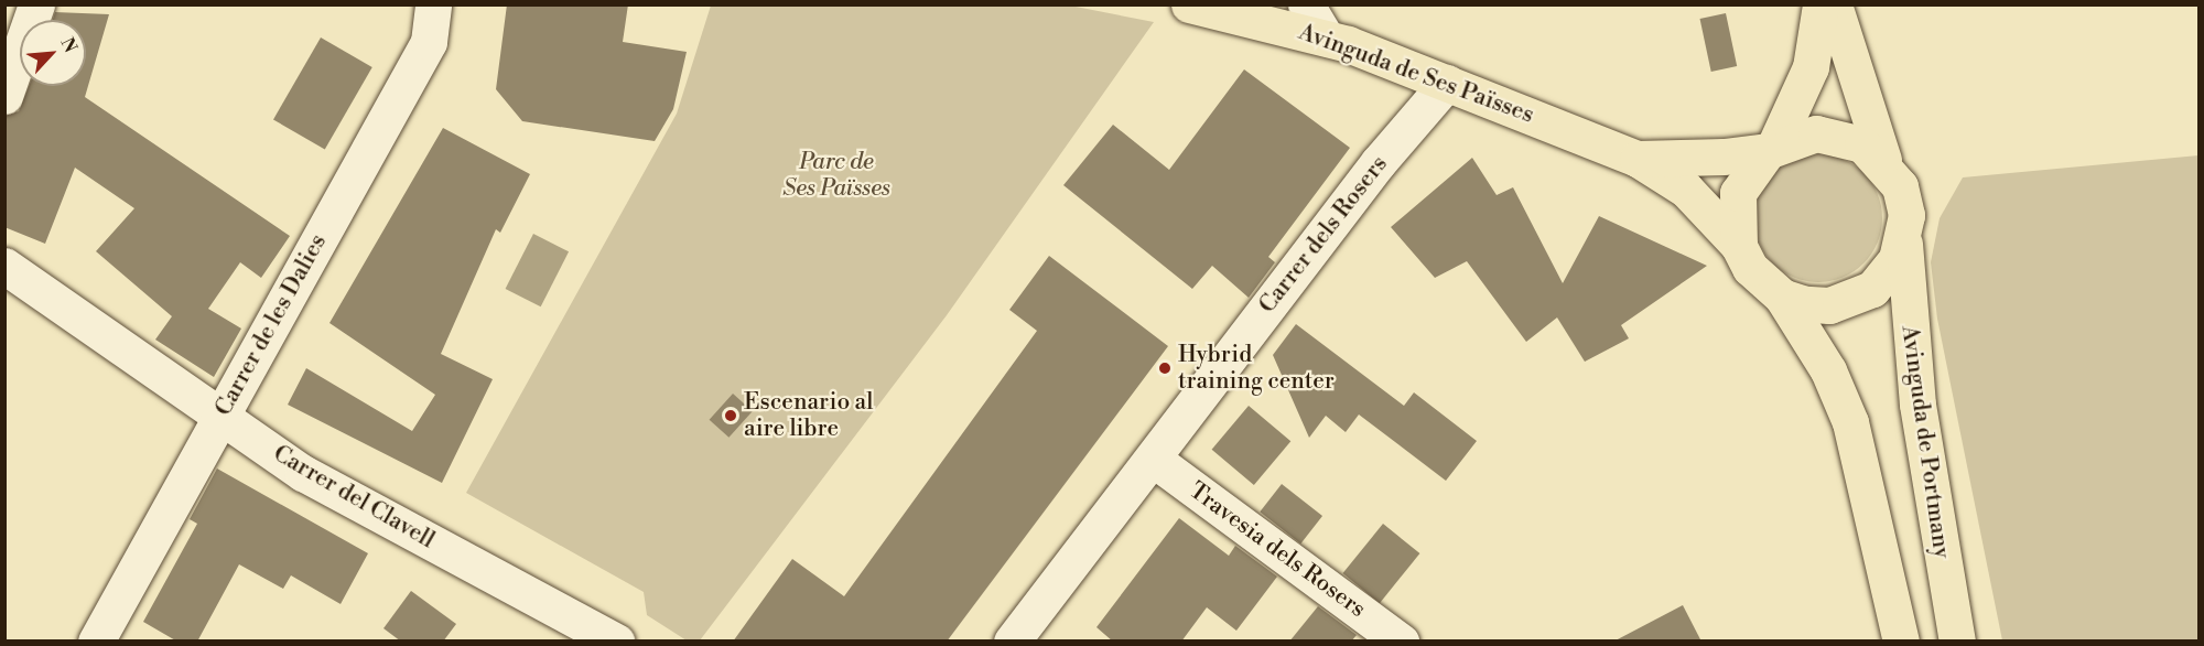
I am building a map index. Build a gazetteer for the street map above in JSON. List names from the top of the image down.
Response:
{
  "streets": {
    "main road": ["Avinguda de Ses Païsses", "Avinguda de Portmany"],
    "street": [
      "Carrer dels Rosers",
      "Carrer de les Dalies",
      "Carrer del Clavell",
      "Travesia dels Rosers"
    ]
  },
  "crossings": [
    ["Avinguda de Ses Païsses", "Carrer dels Rosers"],
    ["Avinguda de Ses Païsses", "Avinguda de Portmany"],
    ["Carrer dels Rosers", "Travesia dels Rosers"],
    ["Carrer de les Dalies", "Carrer del Clavell"]
  ],
  "parks": ["Parc de Ses Païsses"],
  "places": ["Hybrid training center", "Escenario al aire libre"],
  "north": "top right"
}
